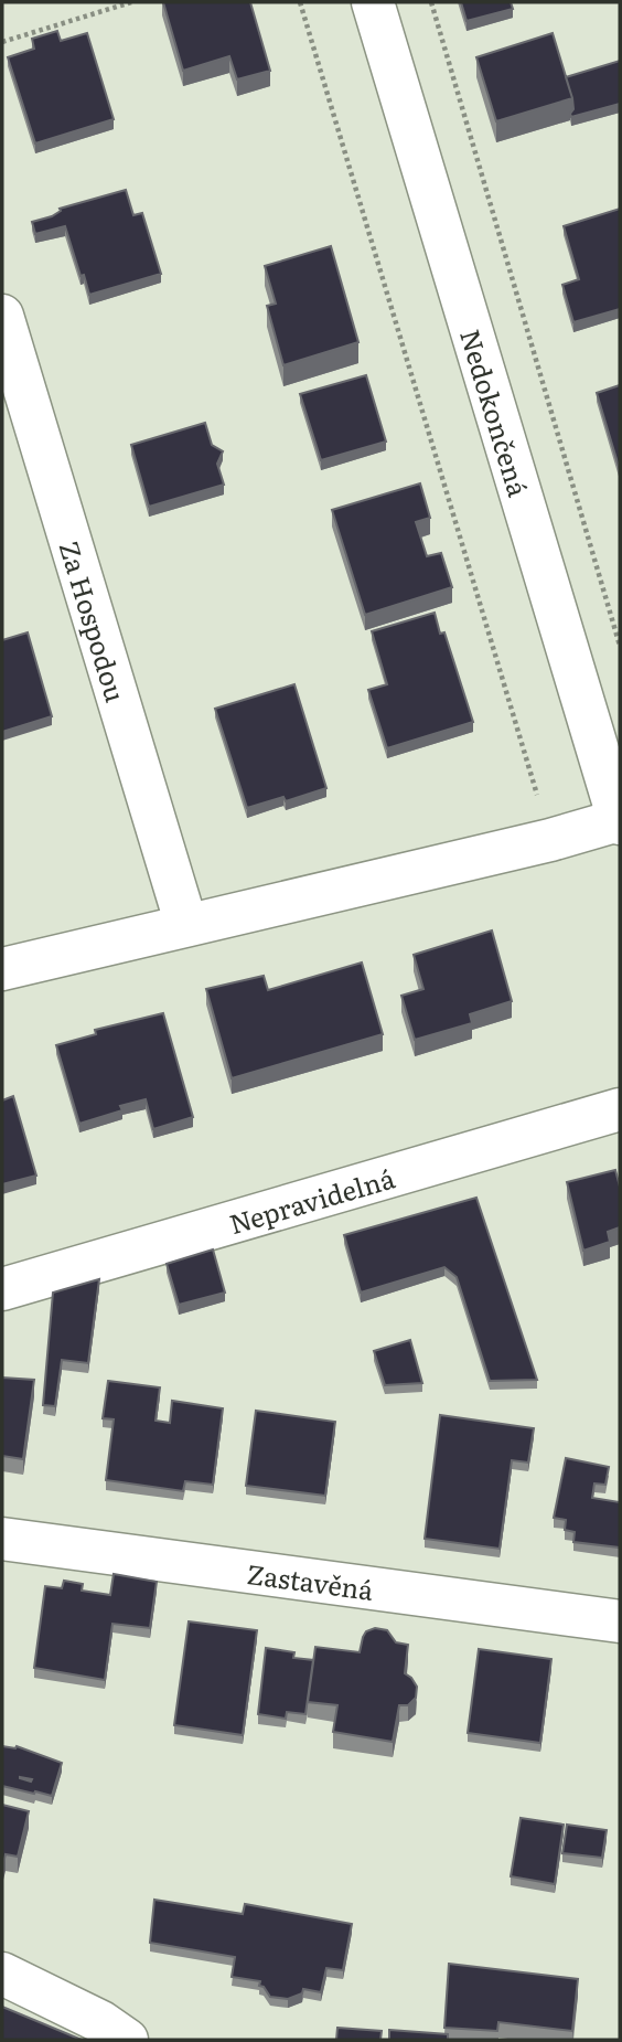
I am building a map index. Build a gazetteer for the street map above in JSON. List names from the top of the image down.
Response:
{
  "streets": {
    "street": [
      "Nedokončená",
      "Za Hospodou",
      "Nepravidelná",
      "Zastavěná"
    ]
  }
}
